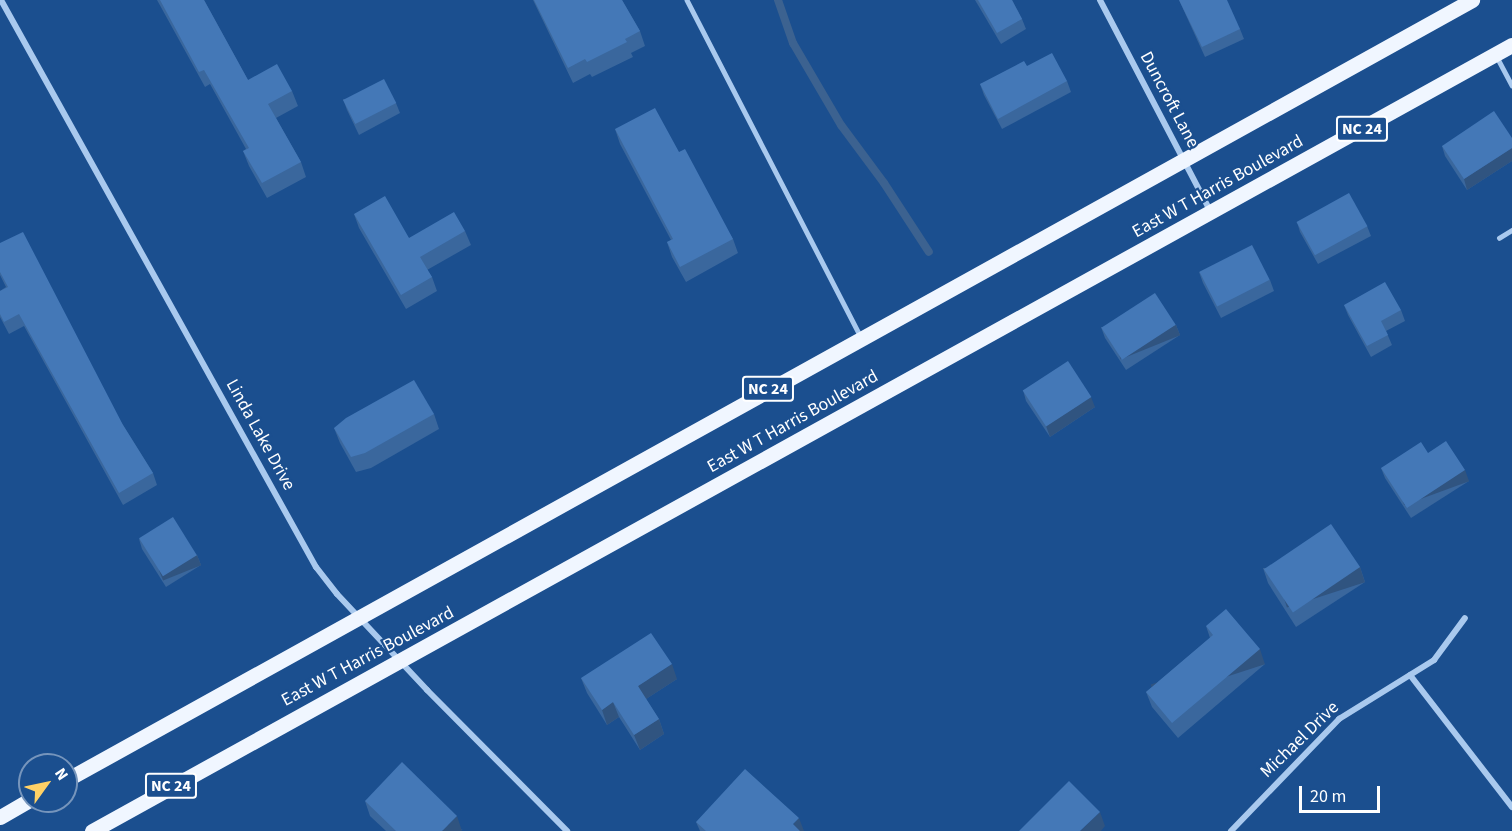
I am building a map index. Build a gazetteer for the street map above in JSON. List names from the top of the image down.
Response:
{
  "streets": {
    "main road": ["NC 24", "East W T Harris Boulevard"],
    "street": ["Duncroft Lane", "Linda Lake Drive", "Michael Drive"]
  },
  "crossings": [
    ["Duncroft Lane", "East W T Harris Boulevard"],
    ["East W T Harris Boulevard", "Linda Lake Drive"]
  ],
  "scale_bar": "20 m",
  "north": "top right"
}
